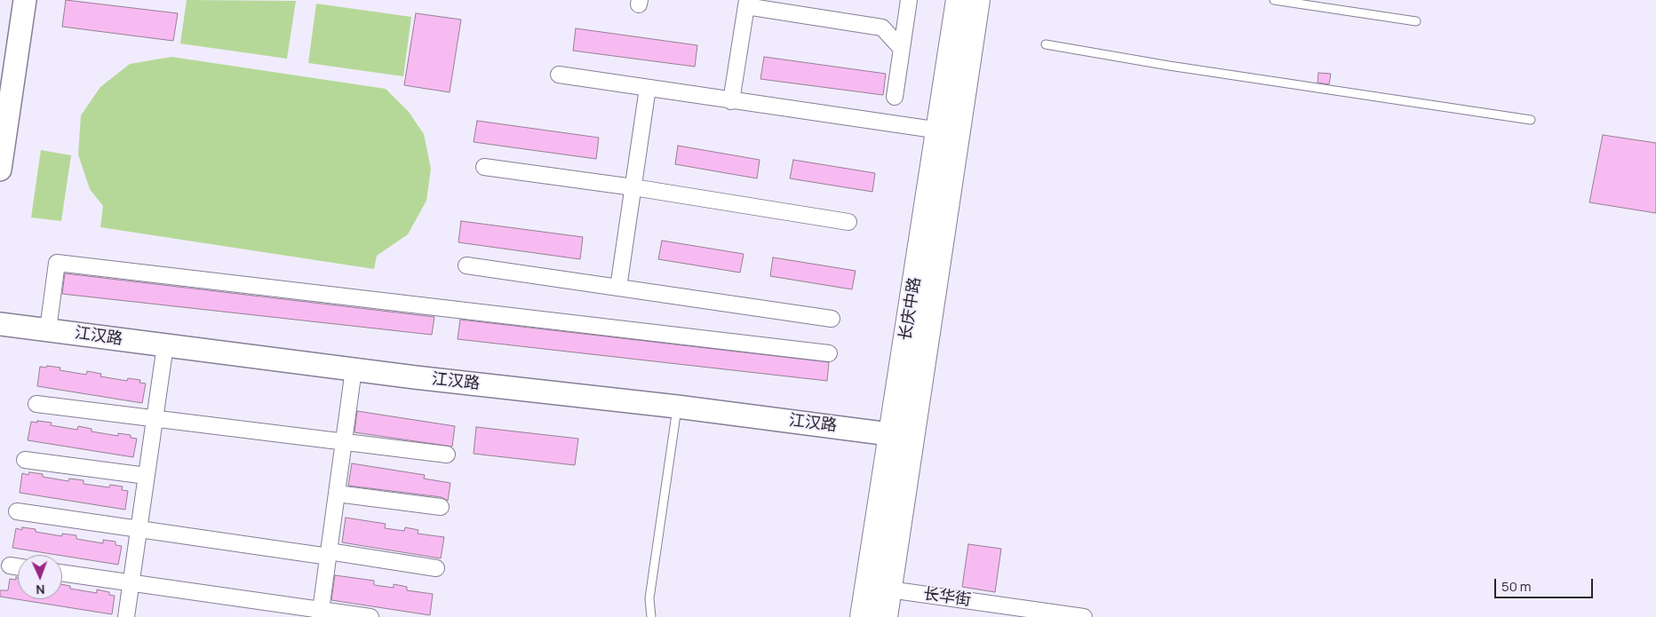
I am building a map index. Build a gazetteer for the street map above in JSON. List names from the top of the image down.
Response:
{
  "streets": {
    "main road": ["长庆中路"],
    "street": ["江汉路", "长华街"]
  },
  "crossings": [
    ["长庆中路", "江汉路"],
    ["长庆中路", "长华街"]
  ],
  "scale_bar": "50 m",
  "north": "bottom"
}
